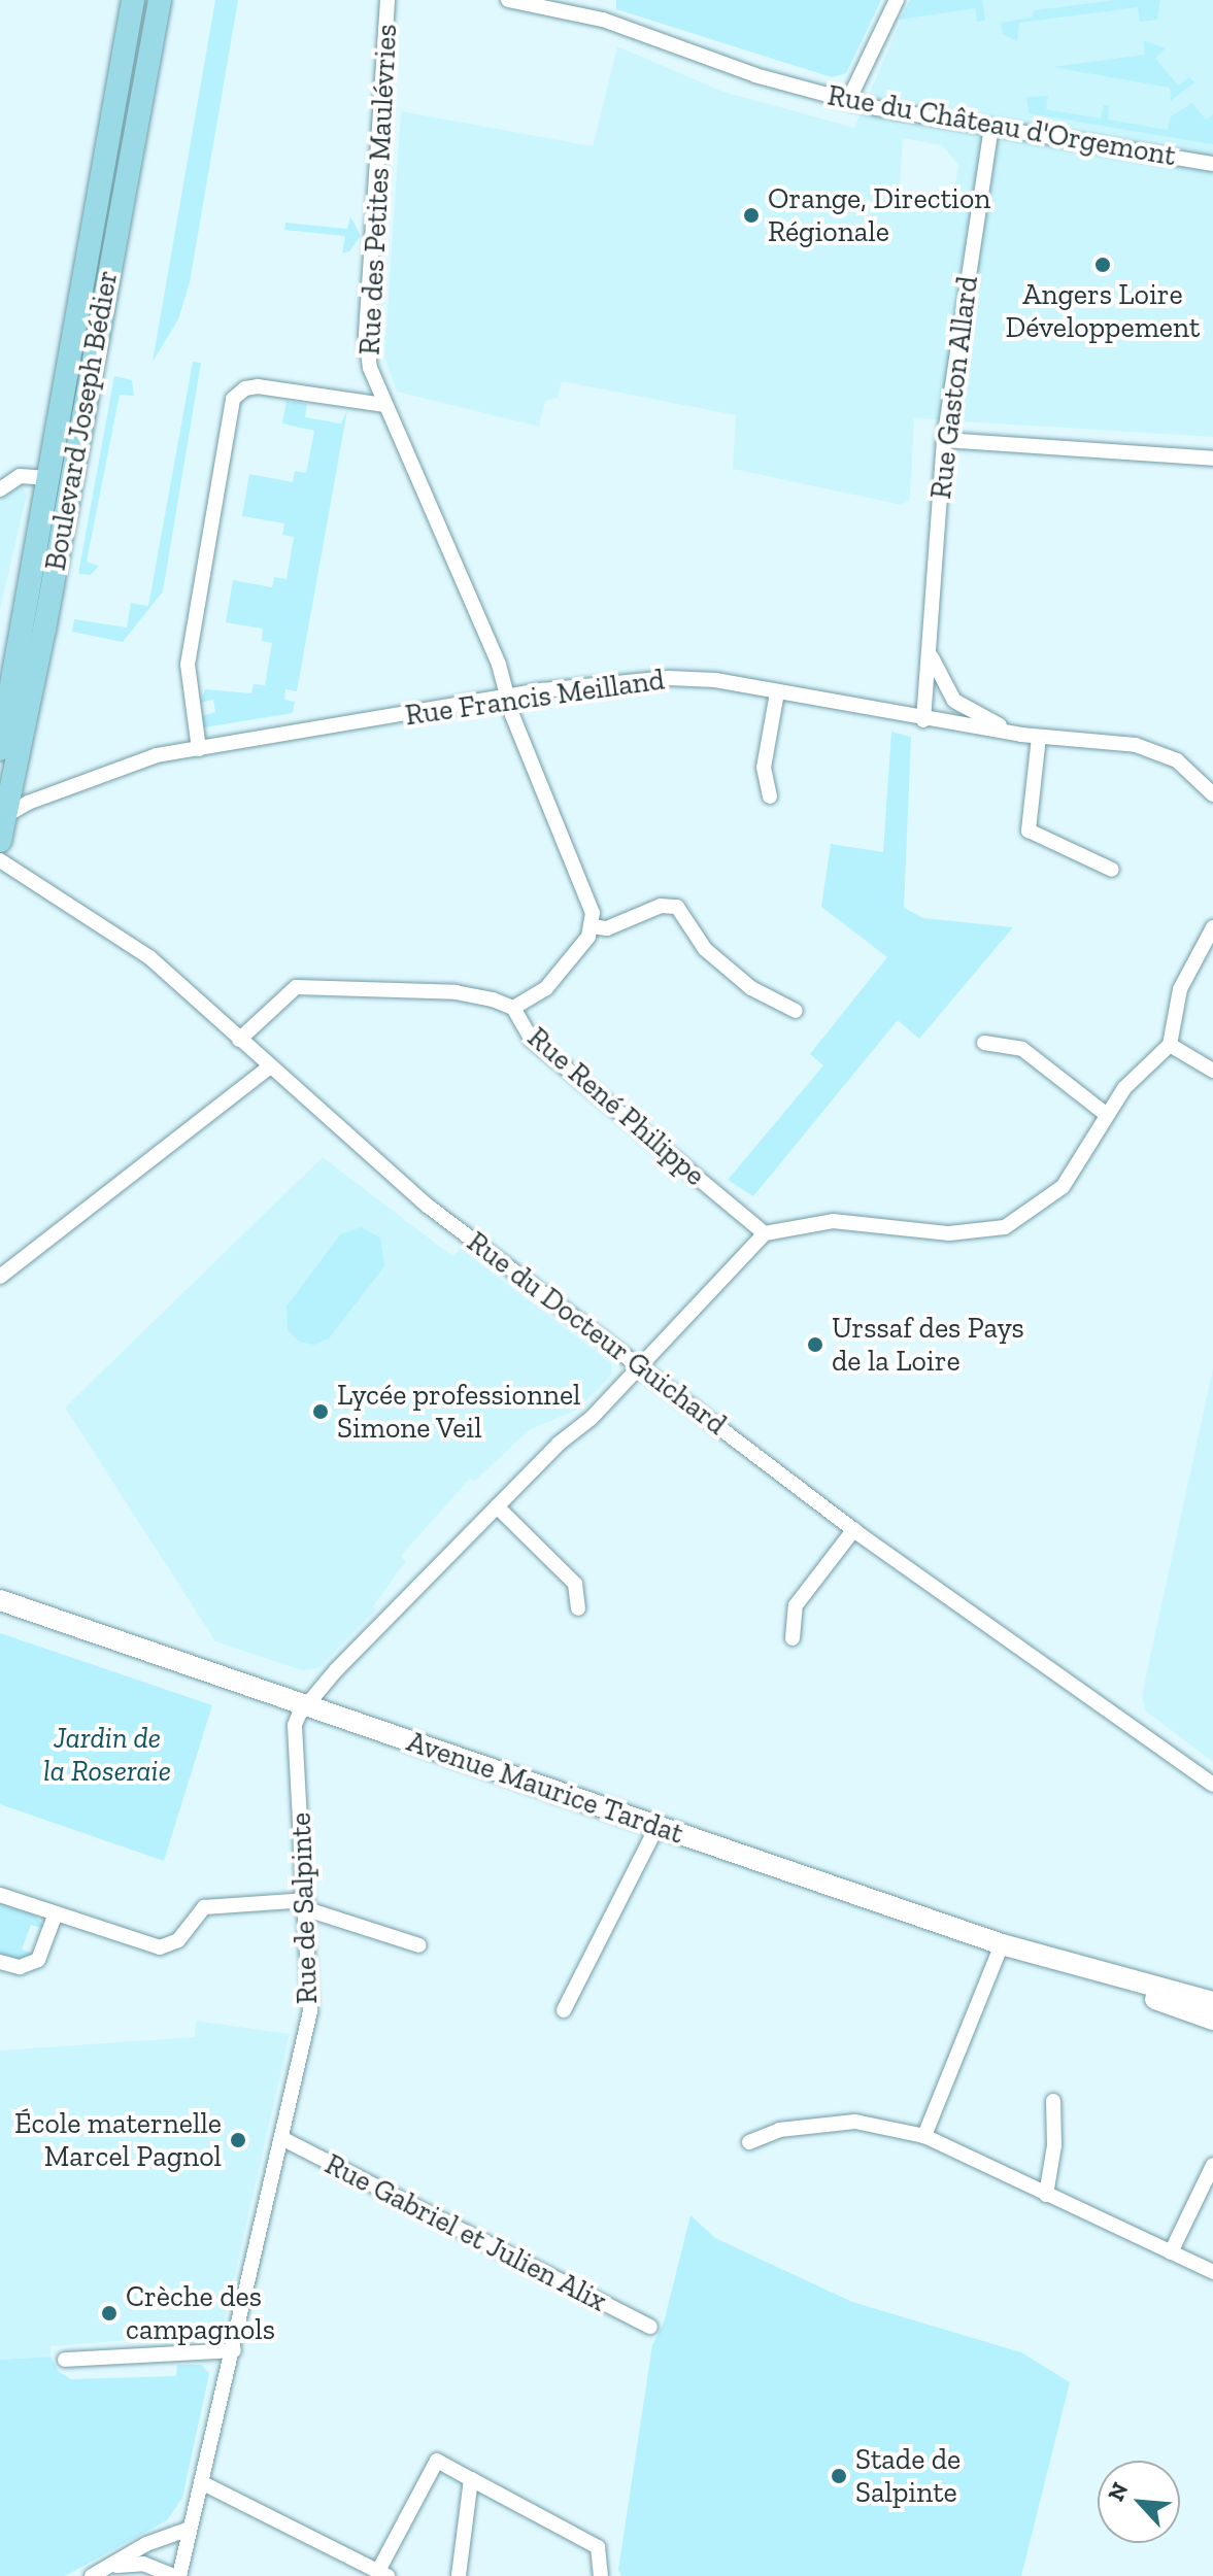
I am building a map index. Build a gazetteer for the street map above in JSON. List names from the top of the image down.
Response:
{
  "streets": {
    "main road": ["Boulevard Joseph Bédier"],
    "street": [
      "Rue du Château d'Orgemont",
      "Rue des Petites Maulévries",
      "Rue Gaston Allard",
      "Rue Francis Meilland",
      "Rue René Philippe",
      "Rue du Docteur Guichard",
      "Avenue Maurice Tardat",
      "Rue de Salpinte",
      "Rue Gabriel et Julien Alix"
    ]
  },
  "crossings": [
    ["Rue du Château d'Orgemont", "Rue Gaston Allard"],
    ["Rue des Petites Maulévries", "Rue Francis Meilland"],
    ["Rue Gaston Allard", "Rue Francis Meilland"],
    ["Boulevard Joseph Bédier", "Rue Francis Meilland"],
    ["Rue René Philippe", "Rue du Docteur Guichard"],
    ["Rue René Philippe", "Rue de Salpinte"],
    ["Rue du Docteur Guichard", "Rue de Salpinte"],
    ["Avenue Maurice Tardat", "Rue de Salpinte"],
    ["Rue de Salpinte", "Rue Gabriel et Julien Alix"]
  ],
  "parks": ["Jardin de la Roseraie"],
  "places": [
    "Orange, Direction Régionale",
    "Angers Loire Développement",
    "Urssaf des Pays de la Loire",
    "Lycée professionnel Simone Veil",
    "École maternelle Marcel Pagnol",
    "Crèche des campagnols",
    "Stade de Salpinte"
  ],
  "north": "top left"
}
